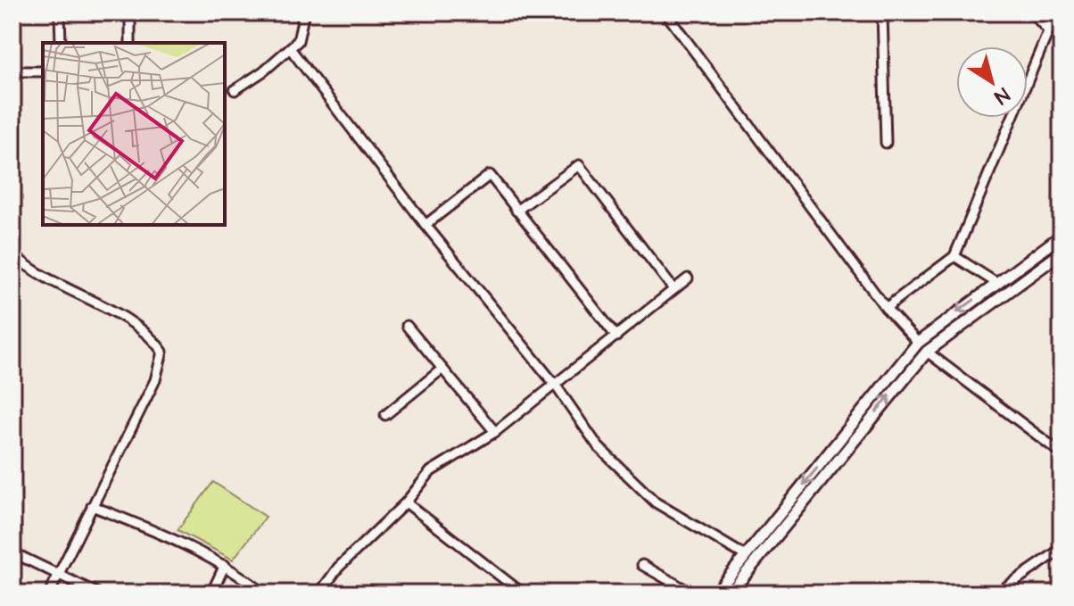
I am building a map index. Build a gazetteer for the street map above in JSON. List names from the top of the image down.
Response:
{
  "north": "bottom right"
}
